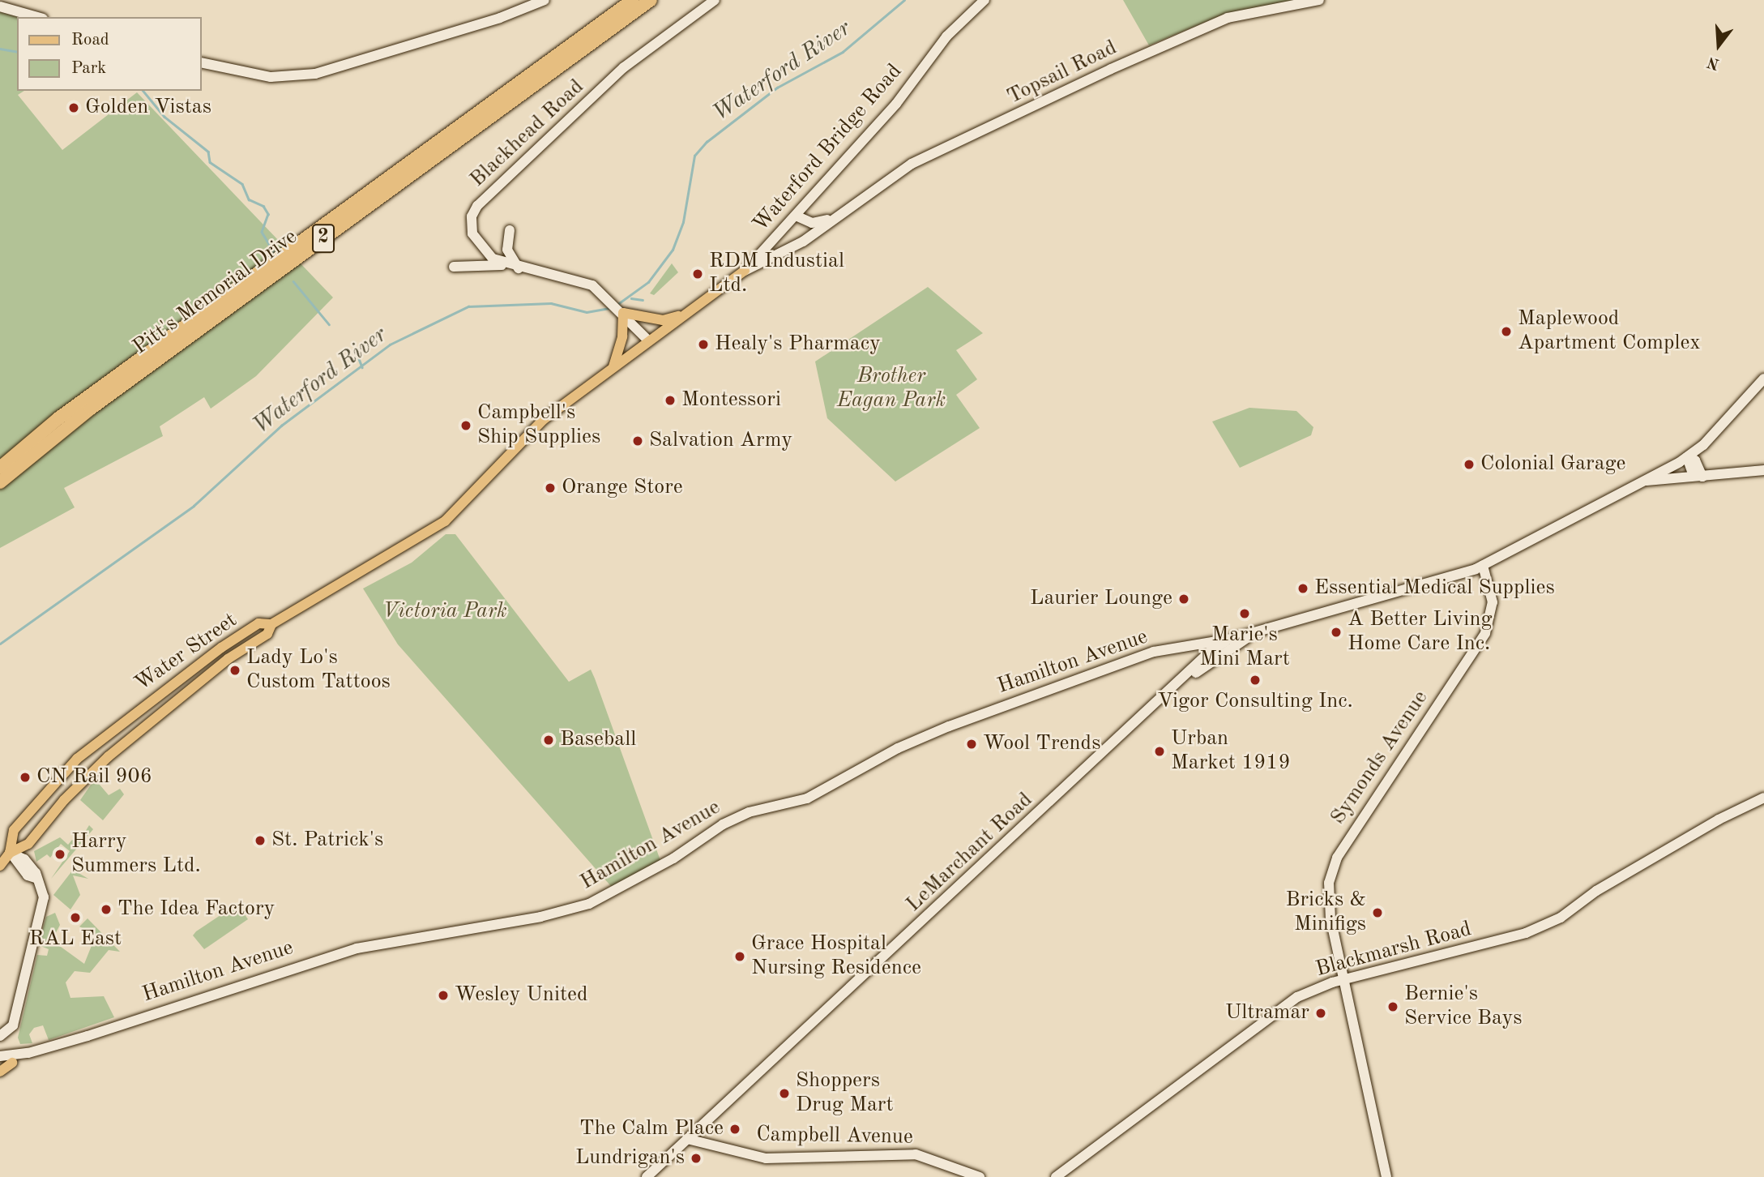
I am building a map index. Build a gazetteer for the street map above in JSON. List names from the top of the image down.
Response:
{
  "streets": {
    "highway": ["2", "Pitt's Memorial Drive"],
    "main road": ["Water Street"],
    "street": [
      "Topsail Road",
      "Blackhead Road",
      "Waterford Bridge Road",
      "Hamilton Avenue",
      "Symonds Avenue",
      "LeMarchant Road",
      "Blackmarsh Road",
      "Campbell Avenue"
    ]
  },
  "crossings": [
    ["Topsail Road", "Waterford Bridge Road"],
    ["Hamilton Avenue", "Symonds Avenue"],
    ["Hamilton Avenue", "LeMarchant Road"],
    ["Symonds Avenue", "Blackmarsh Road"],
    ["LeMarchant Road", "Campbell Avenue"]
  ],
  "water": ["Waterford River"],
  "parks": ["Brother Eagan Park", "Victoria Park"],
  "places": [
    "Golden Vistas",
    "RDM Industial Ltd.",
    "Maplewood Apartment Complex",
    "Healy's Pharmacy",
    "Montessori",
    "Campbell's Ship Supplies",
    "Salvation Army",
    "Colonial Garage",
    "Orange Store",
    "Essential Medical Supplies",
    "Laurier Lounge",
    "Marie's Mini Mart",
    "A Better Living Home Care Inc.",
    "Lady Lo's Custom Tattoos",
    "Vigor Consulting Inc.",
    "Baseball",
    "Wool Trends",
    "Urban Market 1919",
    "CN Rail 906",
    "St. Patrick's",
    "Harry Summers Ltd.",
    "The Idea Factory",
    "Bricks & Minifigs",
    "RAL East",
    "Grace Hospital Nursing Residence",
    "Wesley United",
    "Bernie's Service Bays",
    "Ultramar",
    "Shoppers Drug Mart",
    "The Calm Place",
    "Lundrigan's"
  ],
  "legend": ["Road", "Park"],
  "north": "bottom"
}
